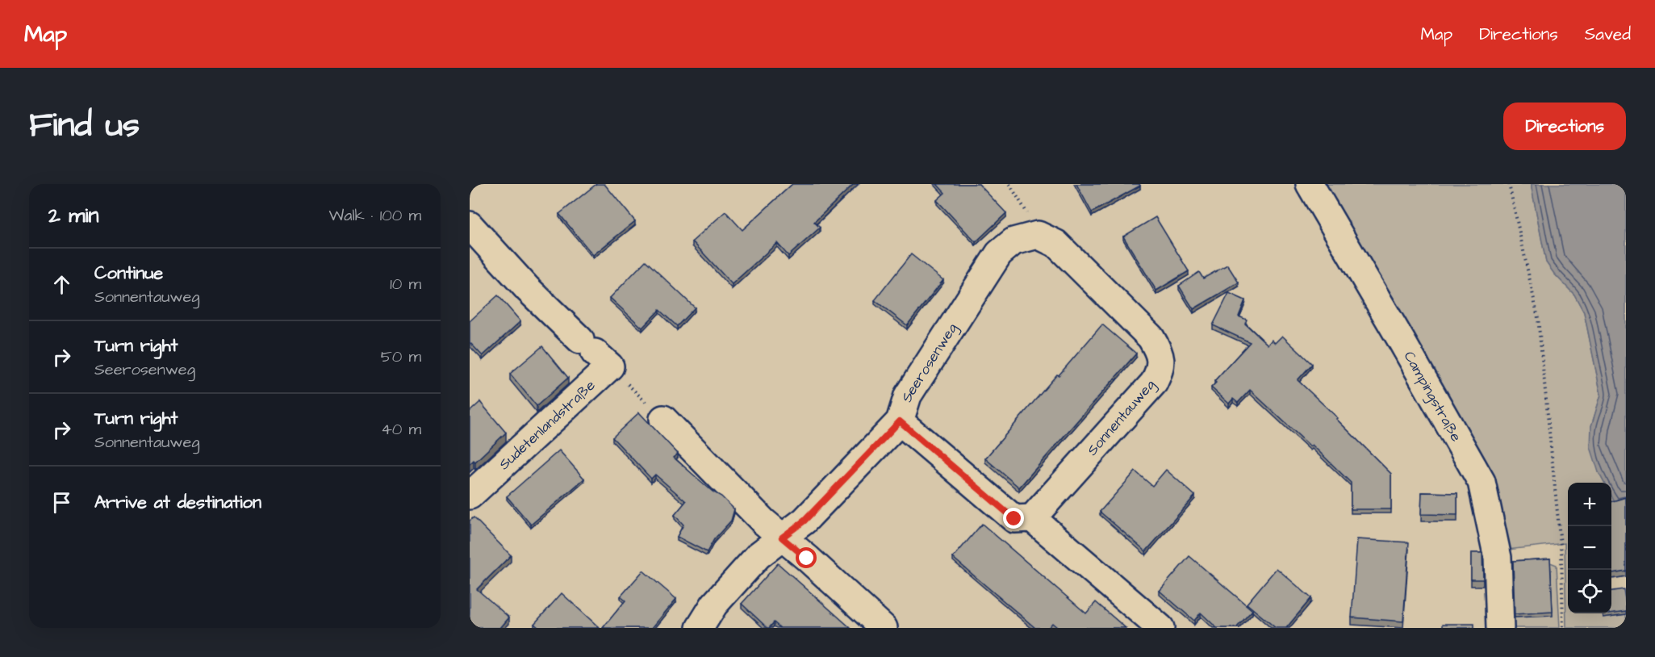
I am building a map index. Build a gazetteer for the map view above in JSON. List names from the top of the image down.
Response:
{
  "streets": {
    "street": [
      "Seerosenweg",
      "Campingstraße",
      "Sonnentauweg",
      "Sudetenlandstraße"
    ]
  },
  "crossings": [
    ["Seerosenweg", "Sonnentauweg"]
  ],
  "page": {
    "header": "Map",
    "nav": ["Map", "Directions", "Saved"],
    "title": "Find us",
    "buttons": "Directions",
    "heading": ["2 min", "Walk · 100 m"],
    "list": [
      ["Continue", "Sonnentauweg", "10 m"],
      ["Turn right", "Seerosenweg", "50 m"],
      ["Turn right", "Sonnentauweg", "40 m"],
      "Arrive at destination"
    ],
    "map_buttons": ["+", "−"]
  }
}
